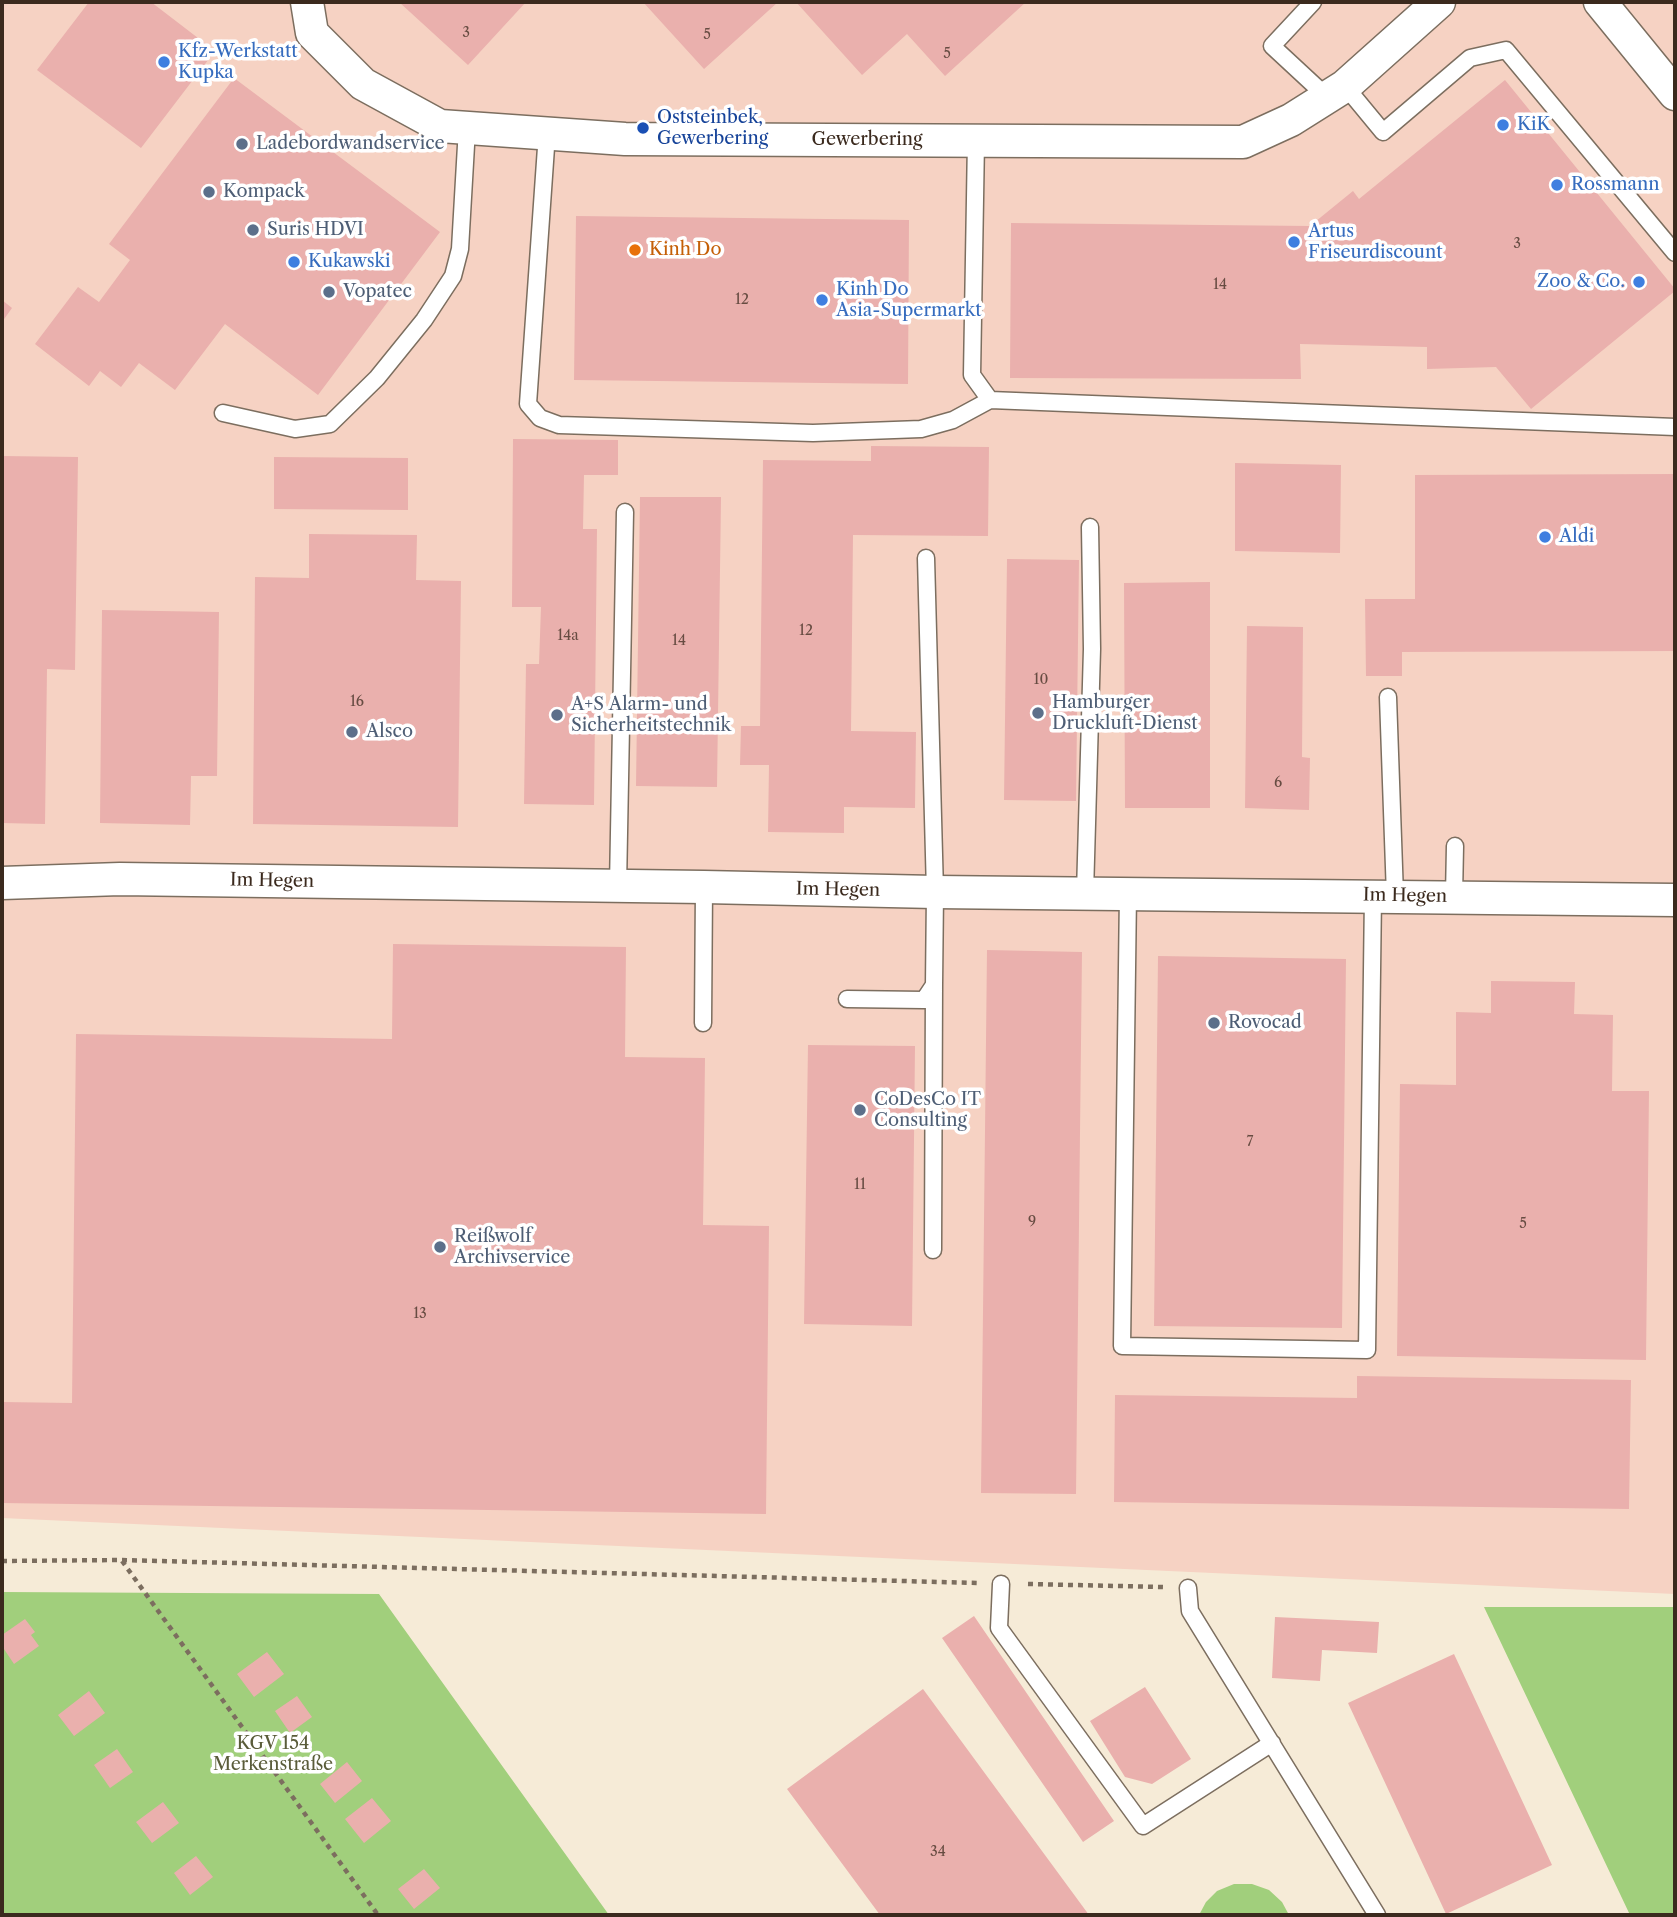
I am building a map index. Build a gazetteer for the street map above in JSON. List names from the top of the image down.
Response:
{
  "streets": {
    "street": ["Gewerbering", "Im Hegen"]
  },
  "parks": ["KGV 154 Merkenstraße"],
  "places": [
    "Kfz-Werkstatt Kupka",
    "KiK",
    "Oststeinbek, Gewerbering",
    "Ladebordwandservice",
    "Rossmann",
    "Kompack",
    "Suris HDVI",
    "Artus Friseurdiscount",
    "Kinh Do",
    "Kukawski",
    "Zoo & Co.",
    "Vopatec",
    "Kinh Do Asia-Supermarkt",
    "Aldi",
    "Hamburger Druckluft-Dienst",
    "A+S Alarm- und Sicherheitstechnik",
    "Alsco",
    "Rovocad",
    "CoDesCo IT Consulting",
    "Reißwolf Archivservice"
  ],
  "house_numbers": [
    "3",
    "5",
    "5",
    "3",
    "14",
    "12",
    "12",
    "14a",
    "14",
    "10",
    "16",
    "6",
    "7",
    "11",
    "9",
    "5",
    "13",
    "34"
  ]
}
